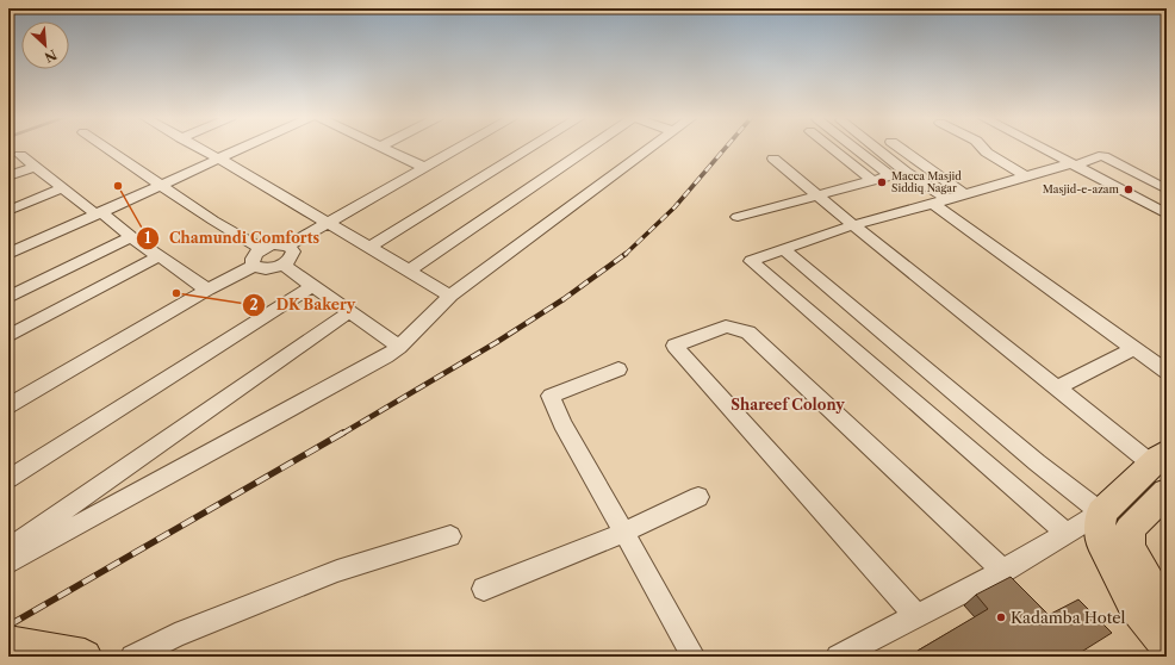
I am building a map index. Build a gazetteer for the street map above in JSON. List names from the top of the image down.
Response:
{
  "districts": ["Shareef Colony"],
  "places": [
    "Macca Masjid Siddiq Nagar",
    "Chamundi Comforts",
    "Masjid-e-azam",
    "DK Bakery",
    "Kadamba Hotel"
  ],
  "north": "bottom right"
}
